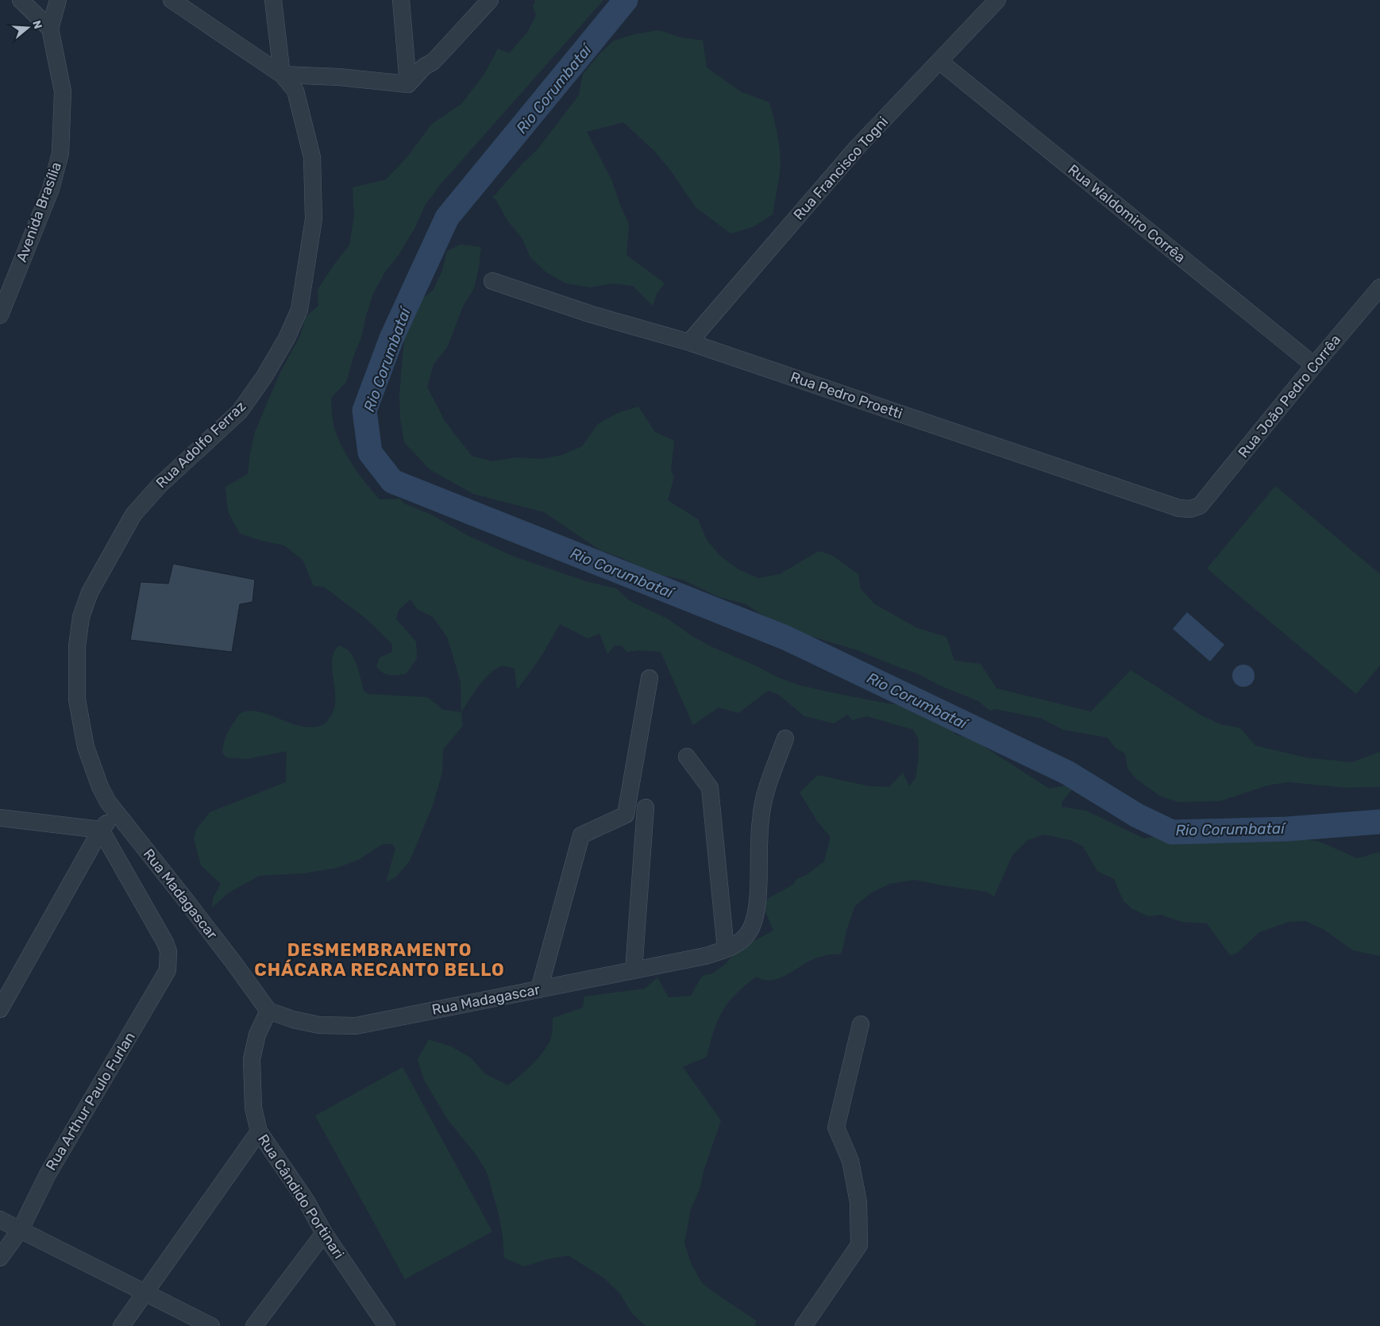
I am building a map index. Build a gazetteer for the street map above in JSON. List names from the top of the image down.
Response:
{
  "streets": {
    "street": [
      "Rua Francisco Togni",
      "Avenida Brasília",
      "Rua Waldomiro Corrêa",
      "Rua Pedro Proetti",
      "Rua João Pedro Corrêa",
      "Rua Adolfo Ferraz",
      "Rua Madagascar",
      "Rua Arthur Paulo Furlan",
      "Rua Cândido Portinari"
    ]
  },
  "crossings": [
    ["Rua Francisco Togni", "Rua Waldomiro Corrêa"],
    ["Rua Francisco Togni", "Rua Pedro Proetti"],
    ["Rua Waldomiro Corrêa", "Rua João Pedro Corrêa"],
    ["Rua Pedro Proetti", "Rua João Pedro Corrêa"],
    ["Rua Adolfo Ferraz", "Rua Madagascar"],
    ["Rua Madagascar", "Rua Cândido Portinari"]
  ],
  "districts": ["DESMEMBRAMENTO CHÁCARA RECANTO BELLO"],
  "water": ["Rio Corumbataí"],
  "north": "right"
}
